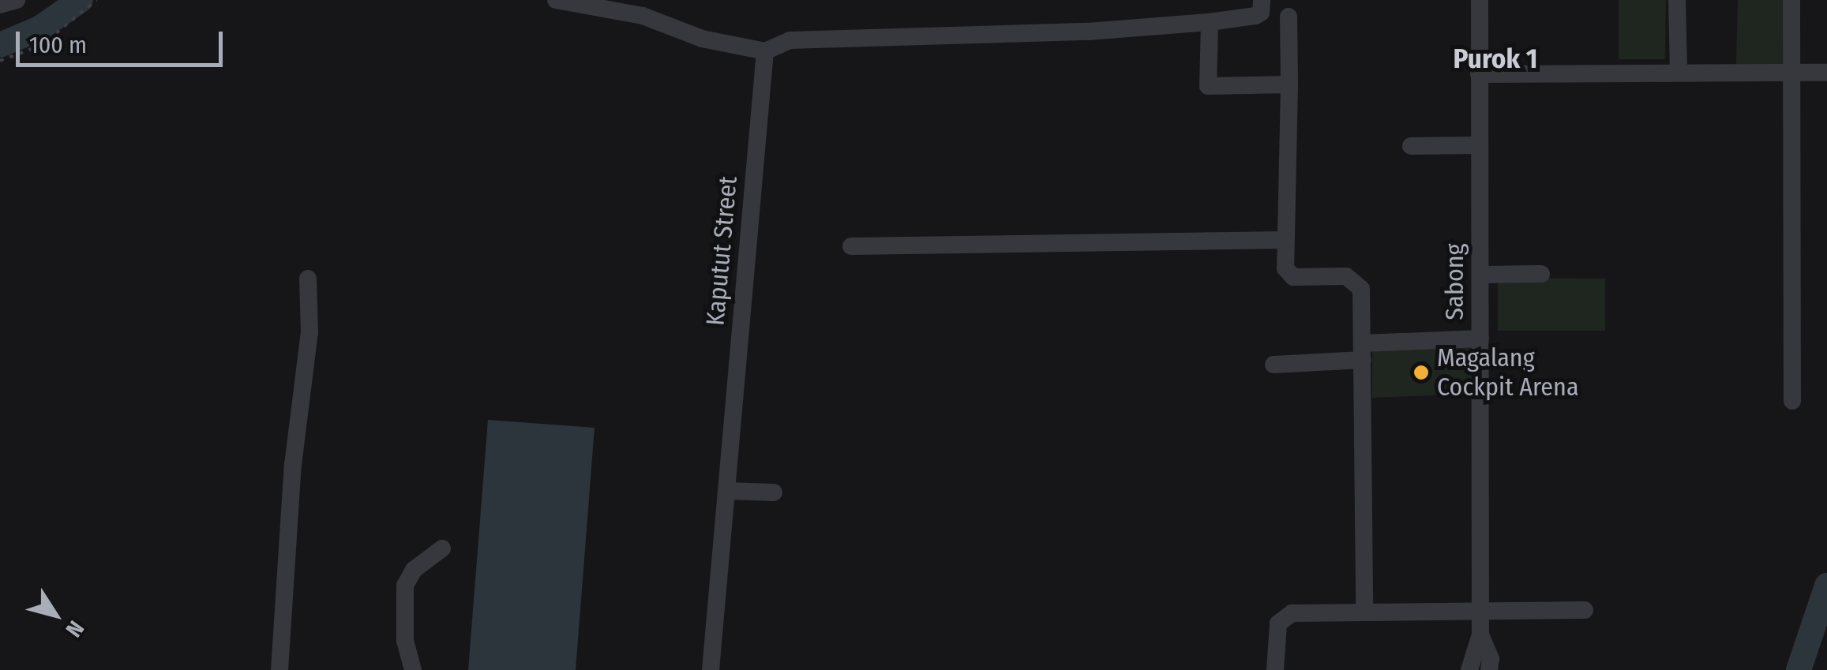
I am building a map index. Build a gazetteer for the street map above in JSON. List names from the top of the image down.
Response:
{
  "streets": {
    "street": ["Kaputut Street", "Sabong"]
  },
  "districts": ["Purok 1"],
  "places": ["Magalang Cockpit Arena"],
  "scale_bar": "100 m",
  "north": "bottom right"
}
